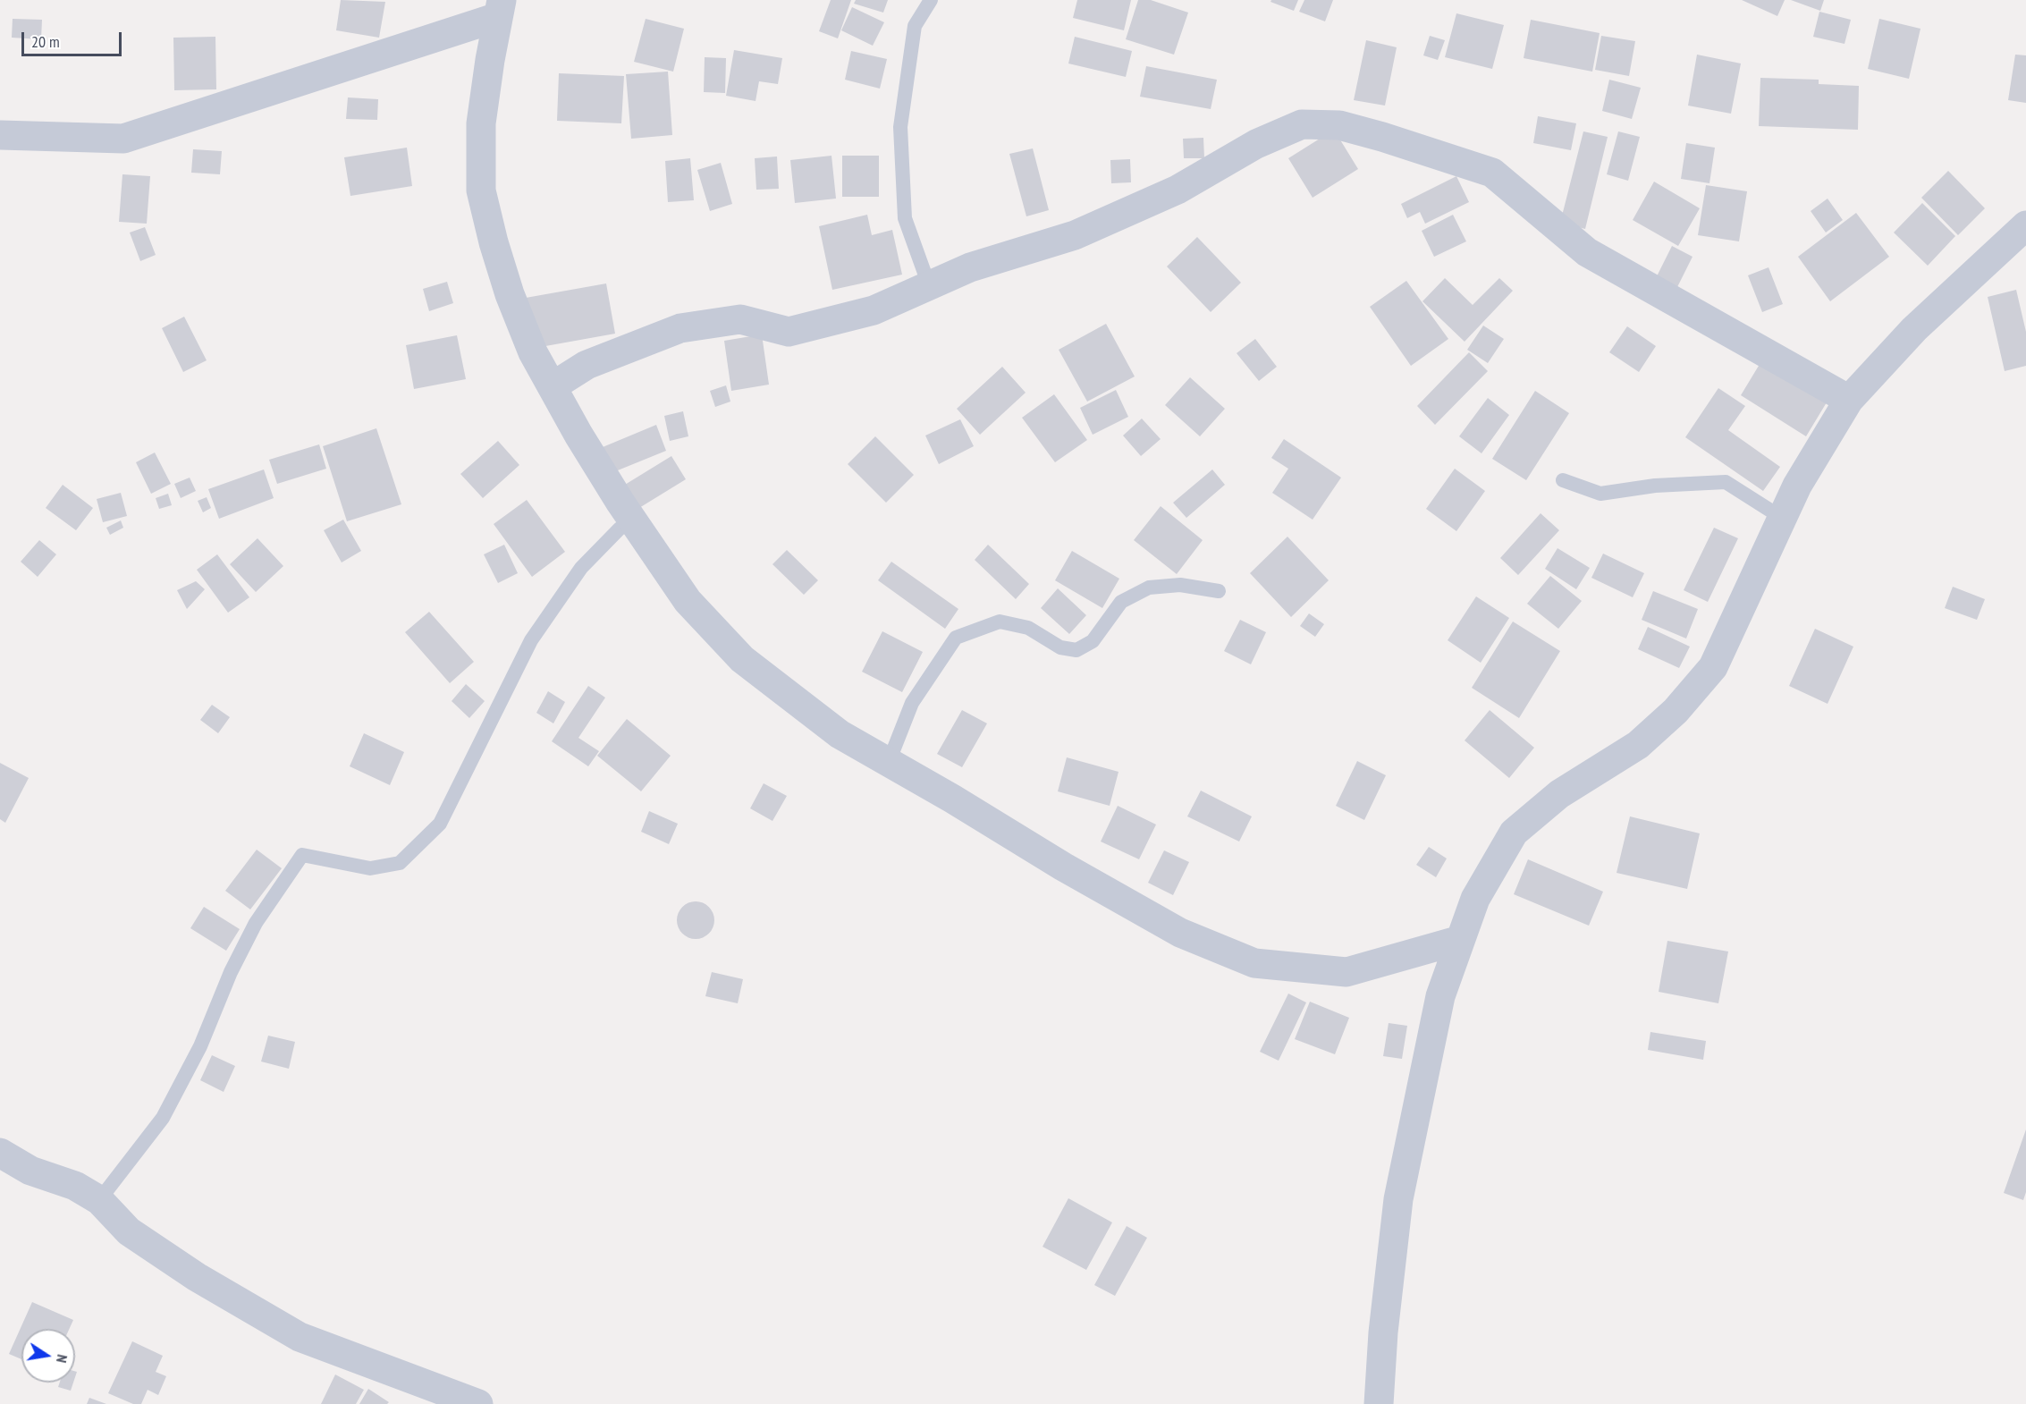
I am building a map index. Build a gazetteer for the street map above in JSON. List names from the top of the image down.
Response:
{
  "scale_bar": "20 m",
  "north": "right"
}
